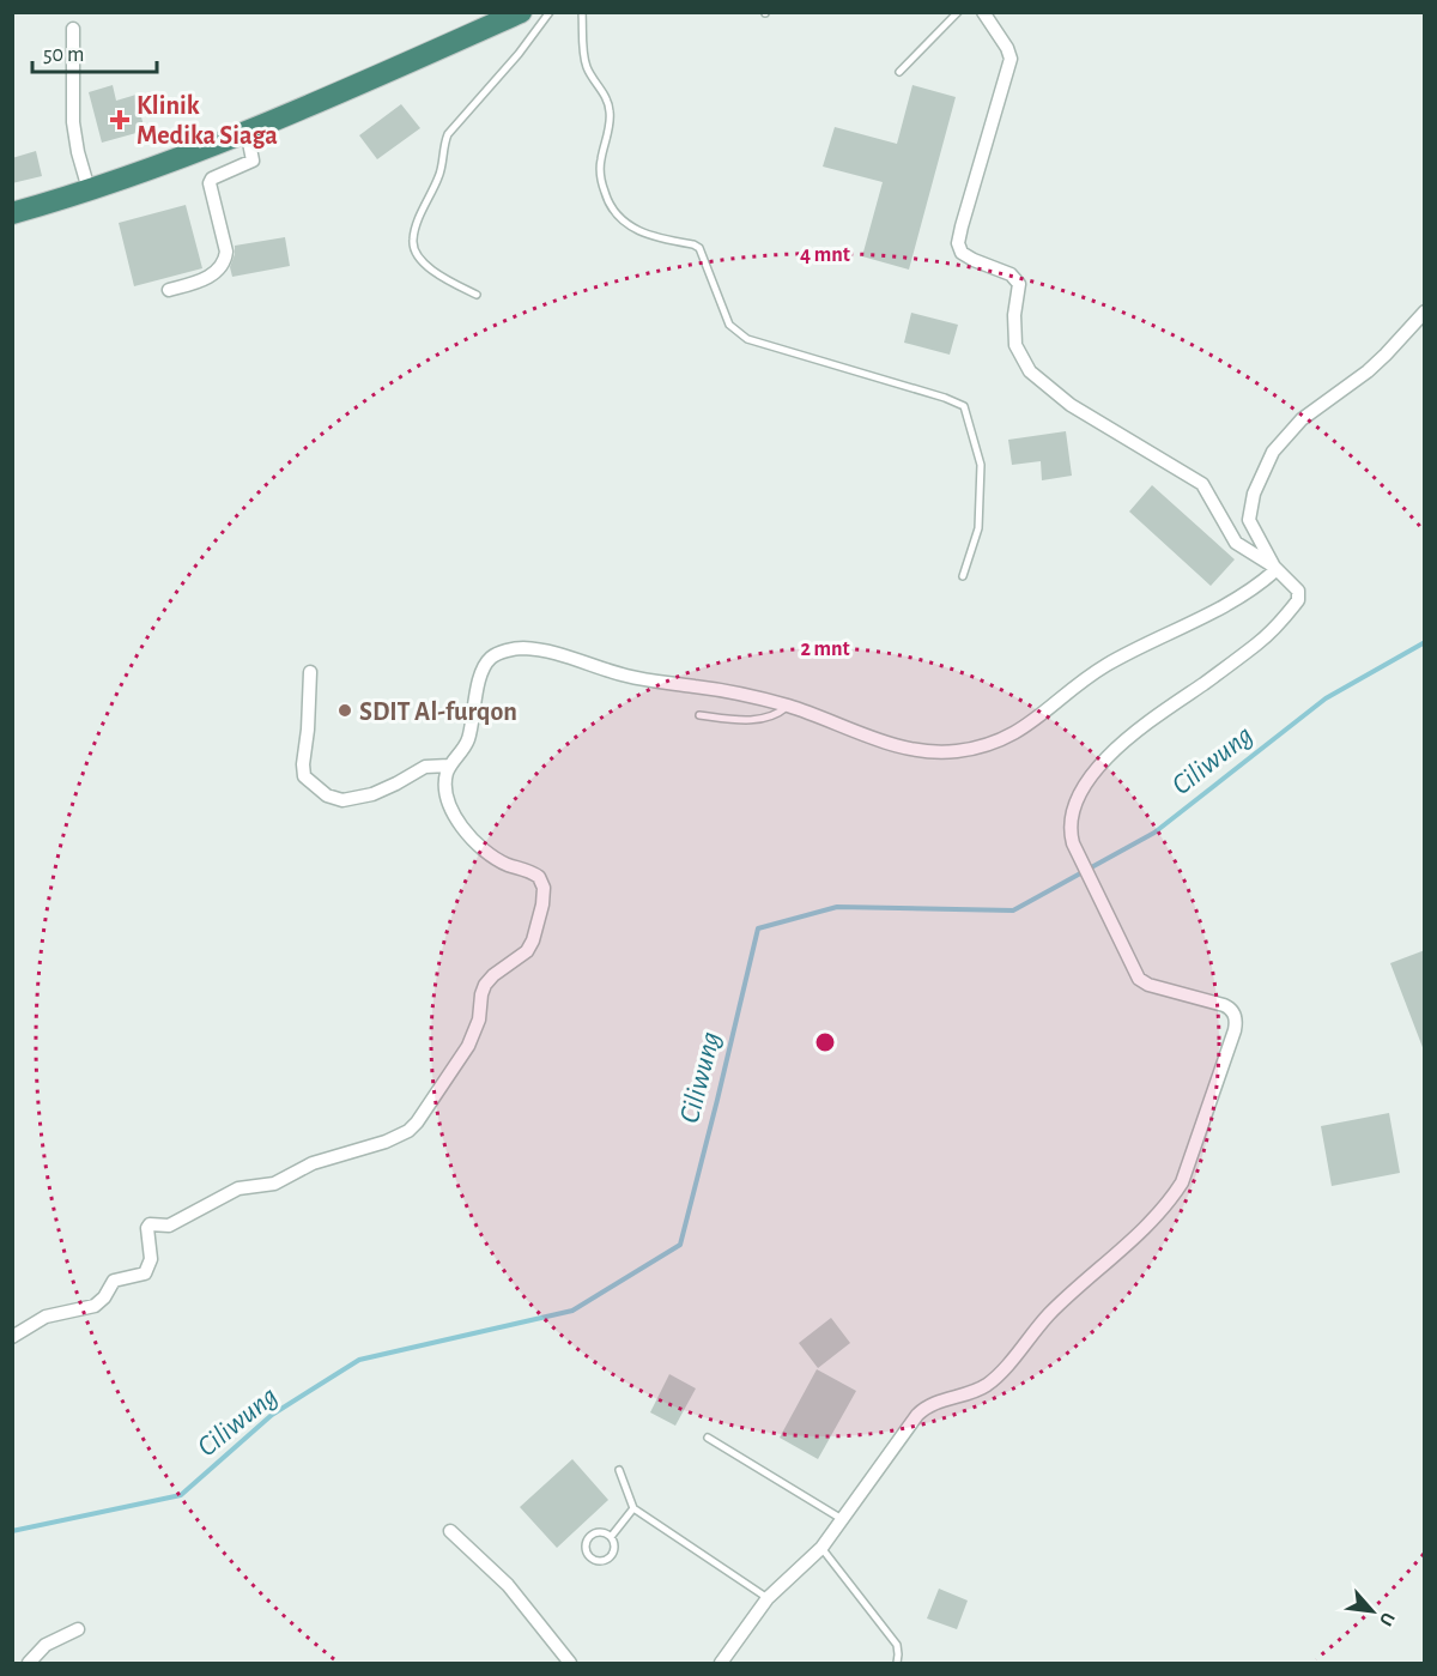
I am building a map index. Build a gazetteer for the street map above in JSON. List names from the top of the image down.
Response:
{
  "water": ["Ciliwung"],
  "places": {
    "health": ["Klinik Medika Siaga"],
    "other": ["SDIT Al-furqon"]
  },
  "scale_bar": "50 m",
  "north": "bottom right",
  "rings": ["4 mnt", "2 mnt"]
}
